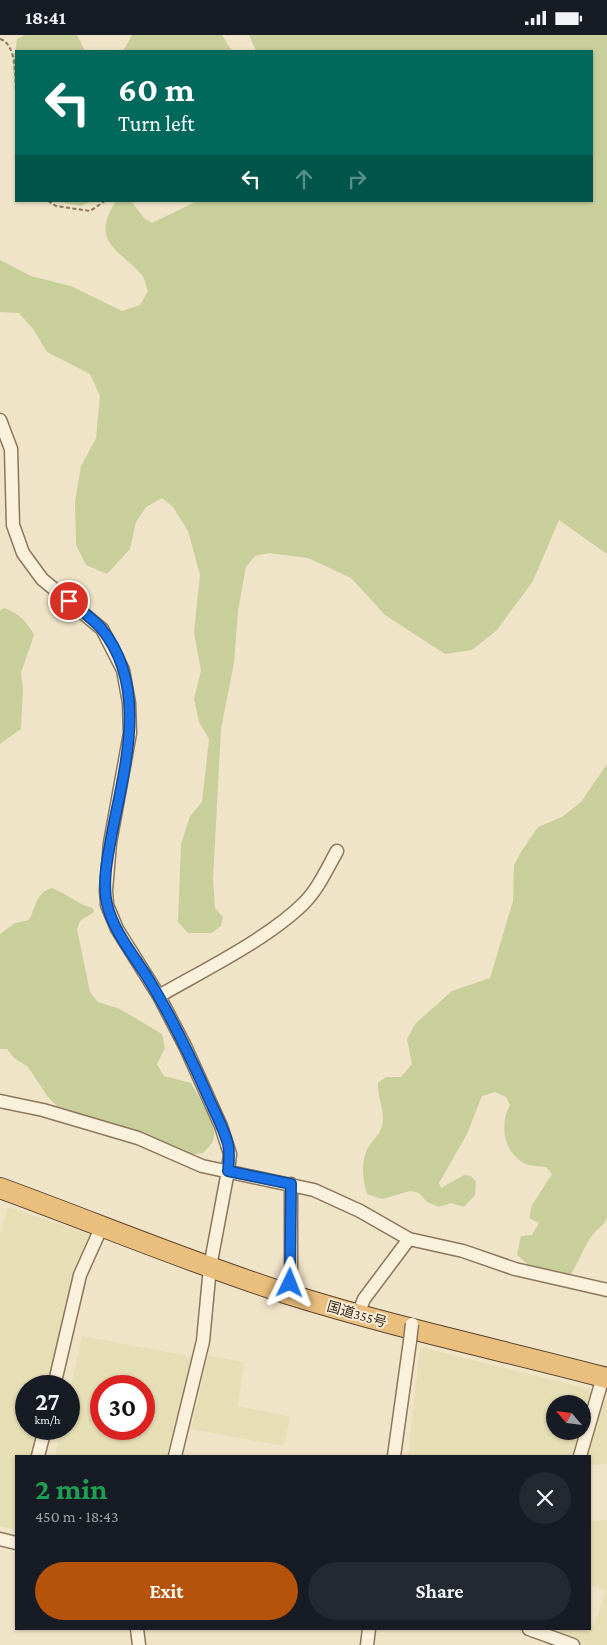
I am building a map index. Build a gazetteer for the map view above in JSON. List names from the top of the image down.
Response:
{
  "streets": {
    "highway": ["国道355号"]
  },
  "north": "top left",
  "page": {
    "status": "18:41",
    "turn": ["60 m", "Turn left"],
    "speed": "27 km/h",
    "limit": "30",
    "heading": ["2 min", "450 m · 18:43"],
    "buttons": ["Exit", "Share"]
  }
}
